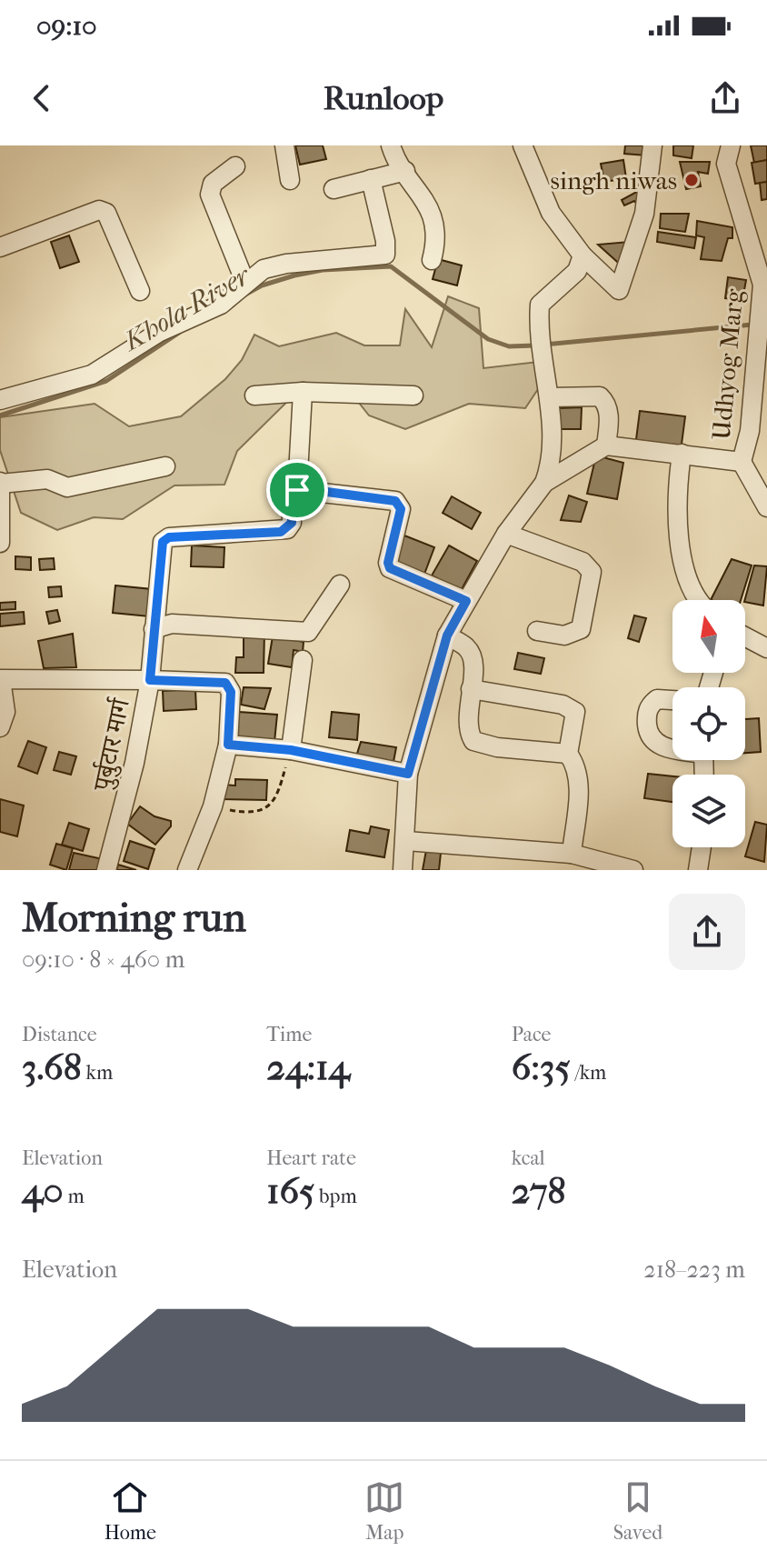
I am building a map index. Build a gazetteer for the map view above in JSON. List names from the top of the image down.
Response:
{
  "streets": {
    "street": ["Udhyog Marg", "पुर्बुटार मार्ग"]
  },
  "water": ["Khola River"],
  "places": ["singh niwas"],
  "north": "top",
  "page": {
    "status": "09:10",
    "header": "Runloop",
    "heading": ["Morning run", "09:10 · 8 × 460 m"],
    "stats": [
      ["Distance", "3.68 km"],
      ["Time", "24:14"],
      ["Pace", "6:35 /km"],
      ["Elevation", "40 m"],
      ["Heart rate", "165 bpm"],
      ["kcal", "278"]
    ],
    "chart": ["Elevation", "218–223 m"],
    "tabs": ["Home", "Map", "Saved"]
  }
}
